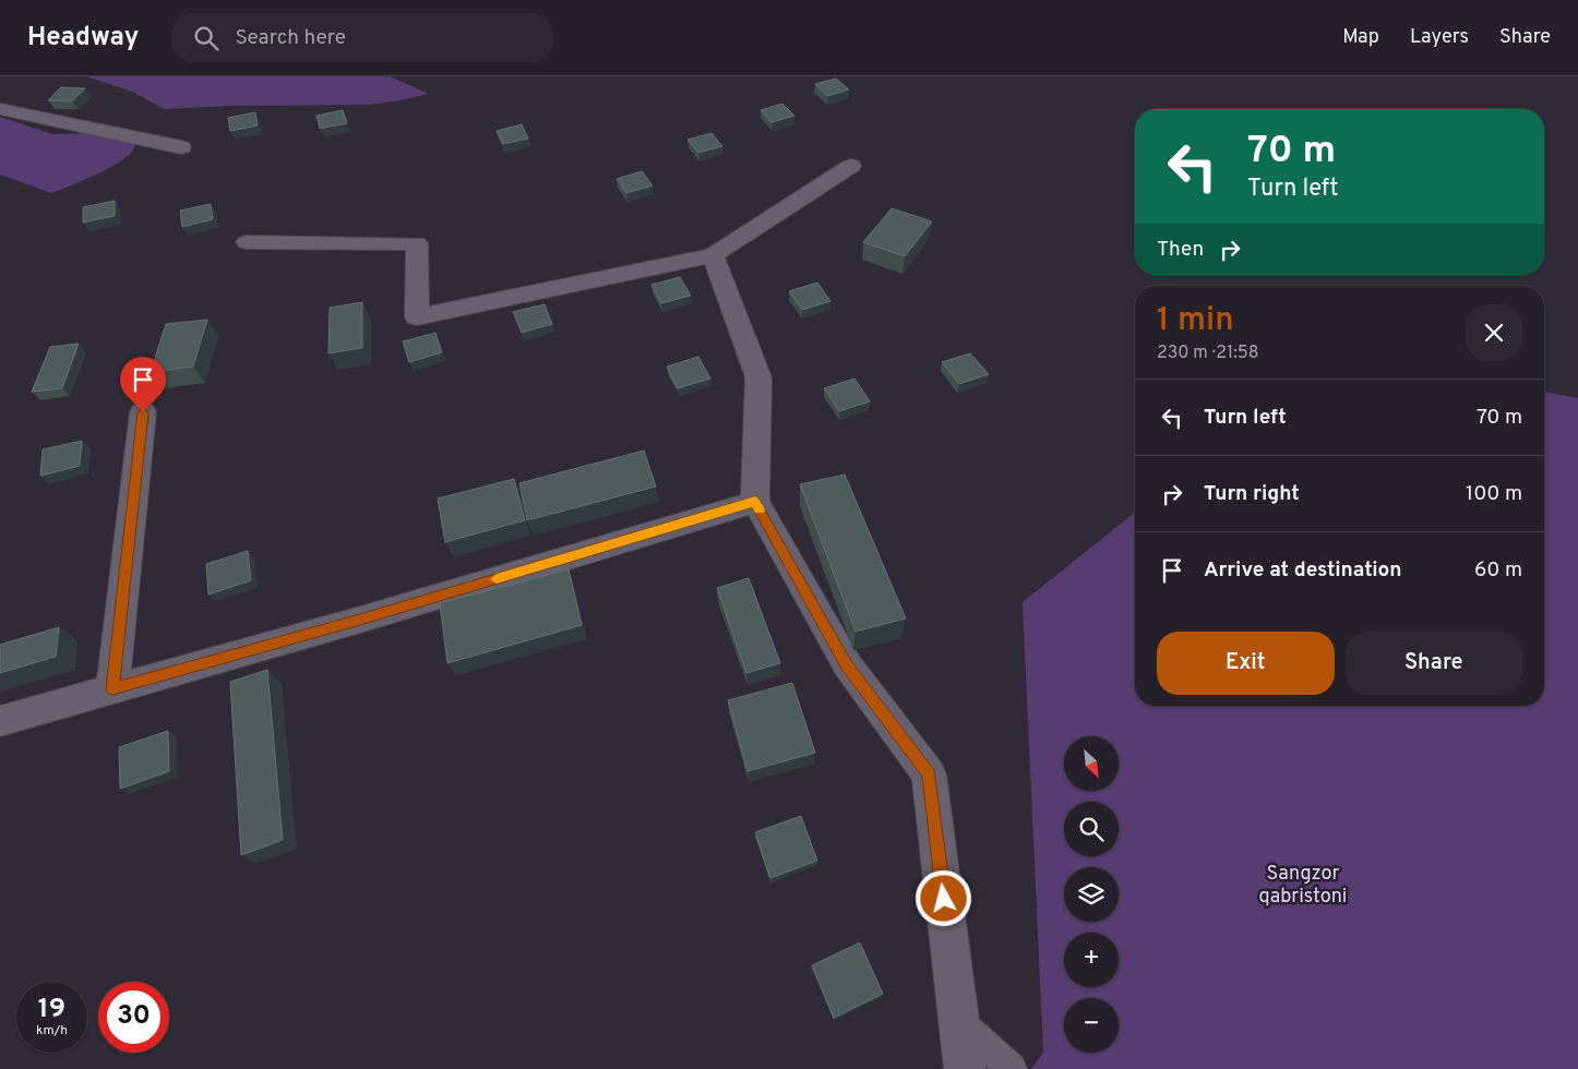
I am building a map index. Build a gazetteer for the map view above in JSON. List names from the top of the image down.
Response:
{
  "parks": ["Sangzor qabristoni"],
  "north": "bottom right",
  "page": {
    "header": "Headway",
    "search": "Search here",
    "nav": ["Map", "Layers", "Share"],
    "turn": ["70 m", "Turn left"],
    "then": "Then",
    "heading": ["1 min", "230 m · 21:58"],
    "list": [
      {
        "name": "Turn left",
        "value": "70 m"
      },
      {
        "name": "Turn right",
        "value": "100 m"
      },
      {
        "name": "Arrive at destination",
        "value": "60 m"
      }
    ],
    "buttons": ["Exit", "Share"],
    "map_buttons": ["+", "−"],
    "speed": "19 km/h",
    "limit": "30"
  }
}
